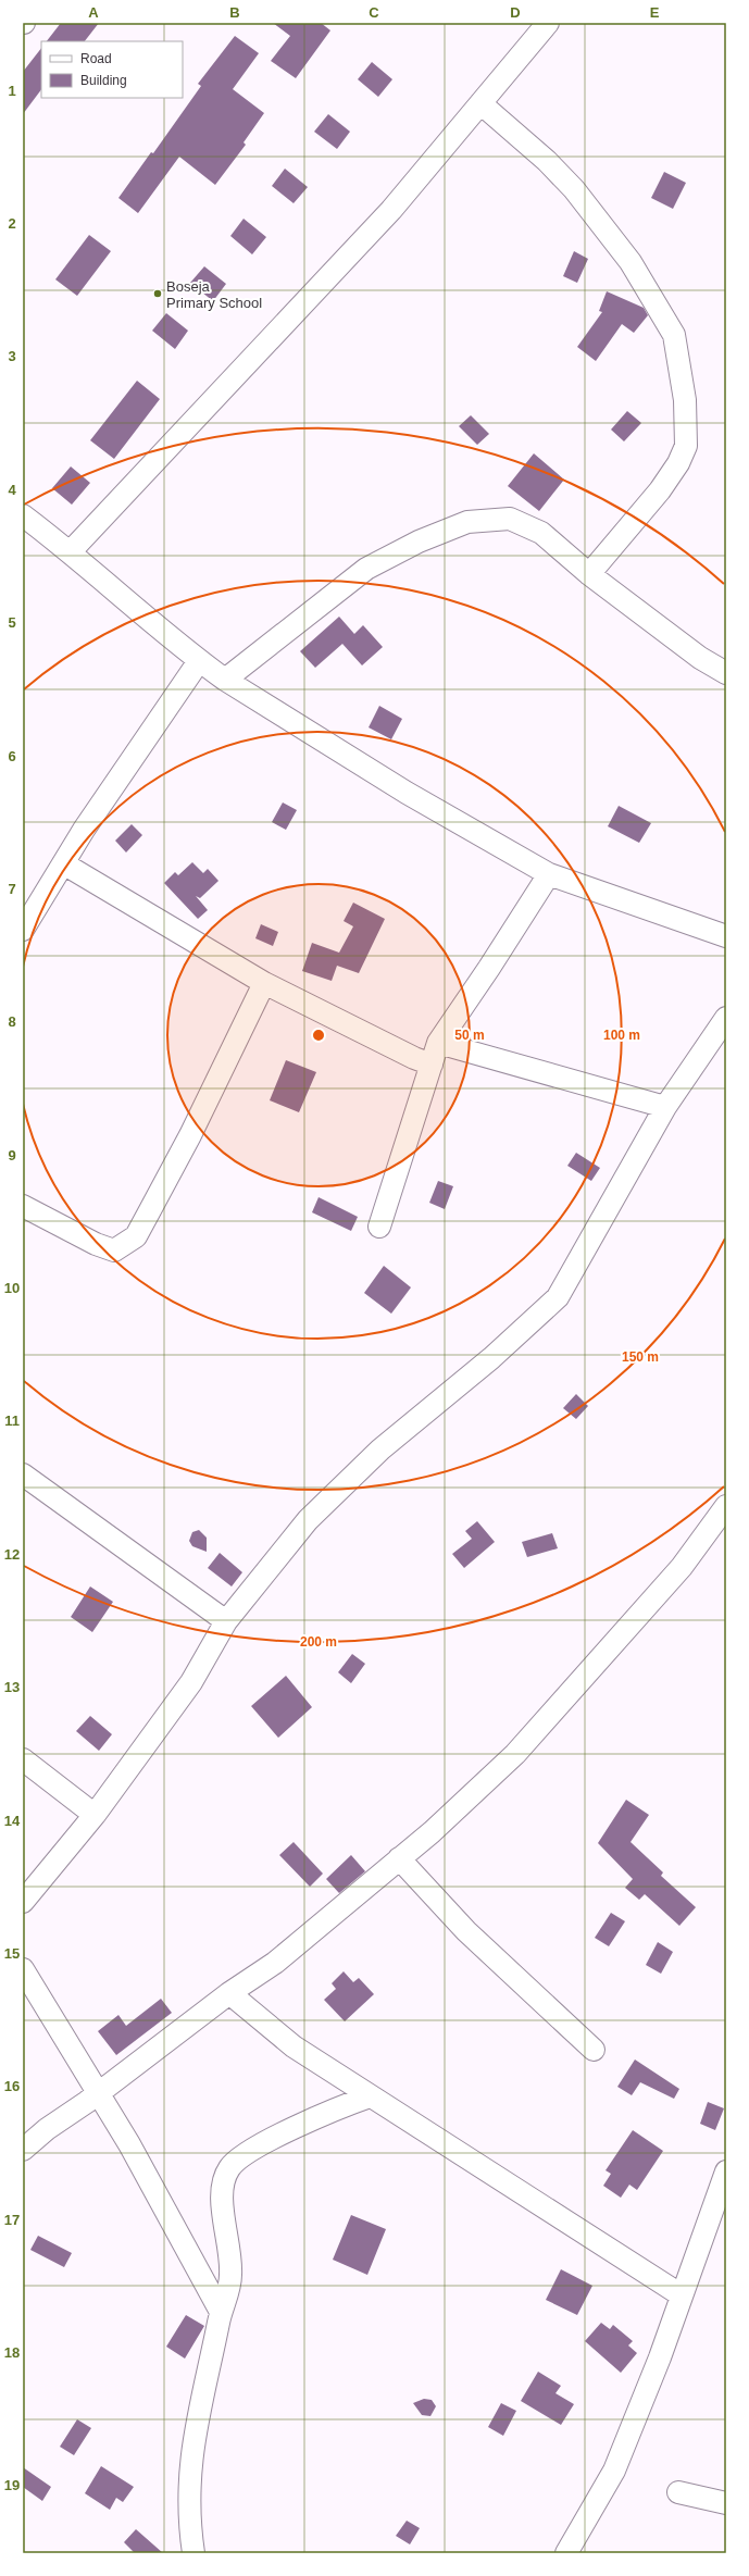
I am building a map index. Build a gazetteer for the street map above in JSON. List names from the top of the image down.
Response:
{
  "places": ["Boseja Primary School"],
  "legend": ["Road", "Building"],
  "grid": {
    "columns": [
      "A",
      "B",
      "C",
      "D",
      "E"
    ],
    "rows": [
      "1",
      "2",
      "3",
      "4",
      "5",
      "6",
      "7",
      "8",
      "9",
      "10",
      "11",
      "12",
      "13",
      "14",
      "15",
      "16",
      "17",
      "18",
      "19"
    ]
  },
  "rings": [
    "50 m",
    "100 m",
    "150 m",
    "200 m"
  ]
}
